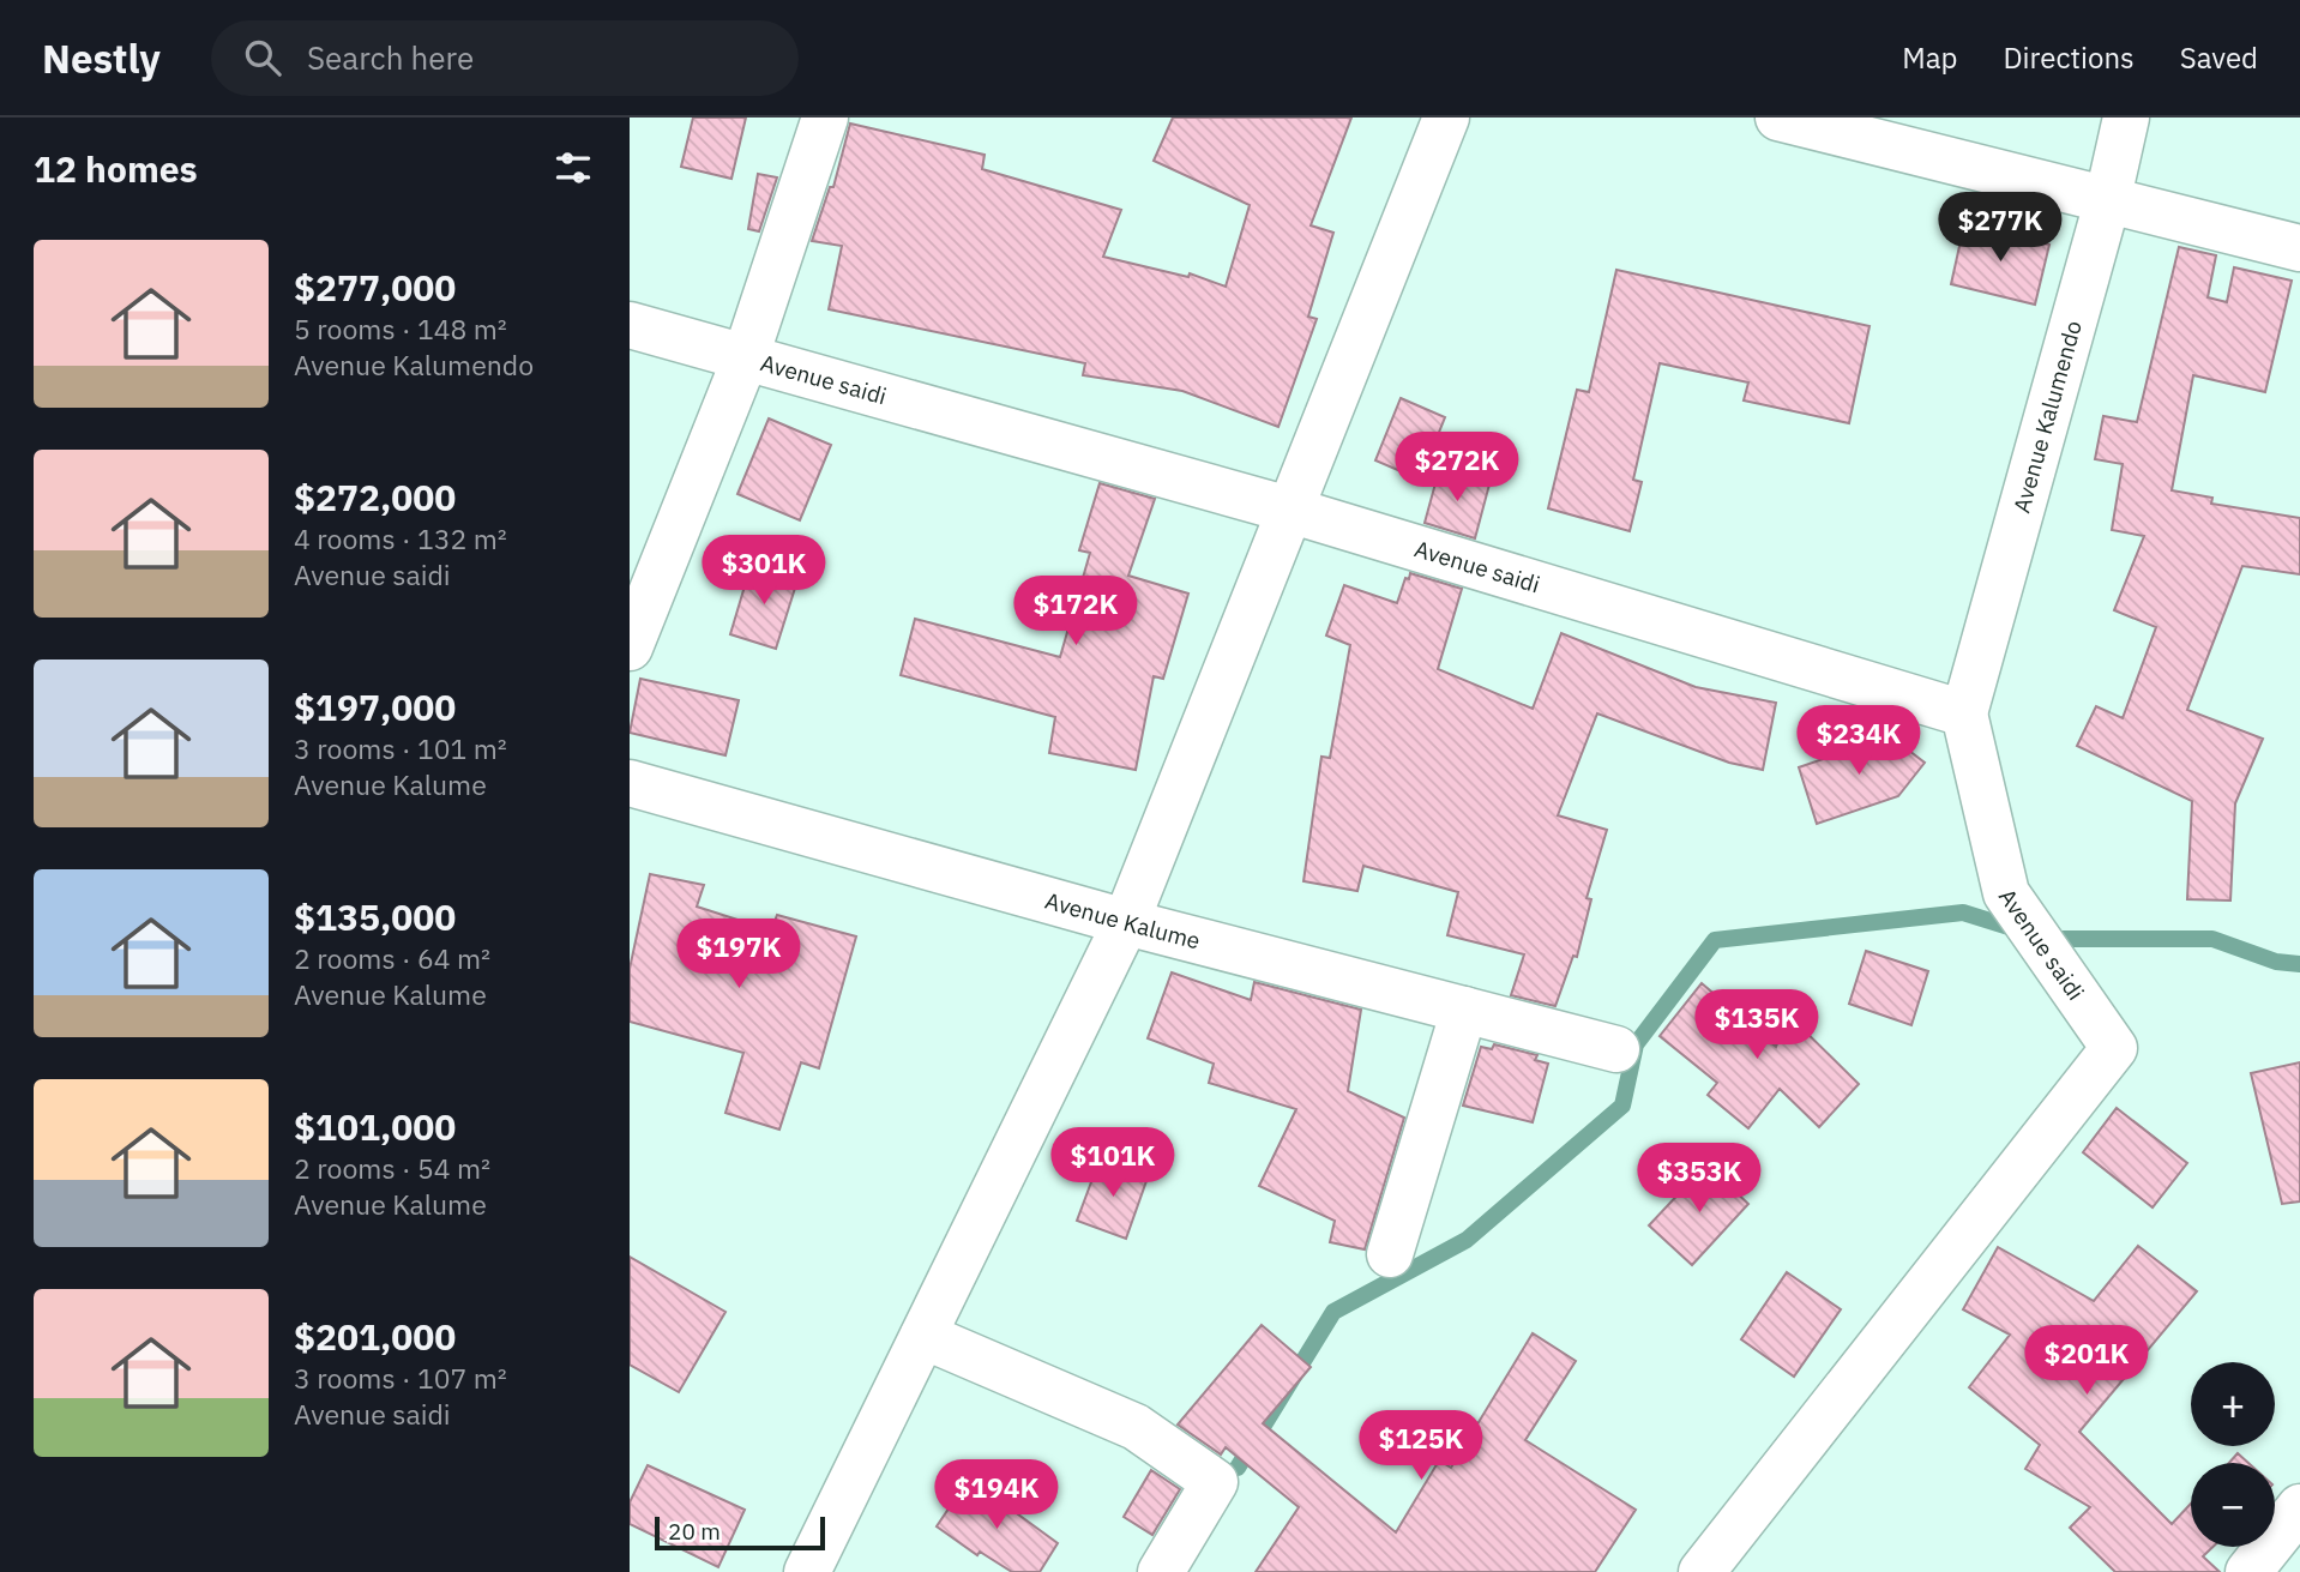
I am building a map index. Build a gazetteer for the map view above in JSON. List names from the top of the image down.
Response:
{
  "streets": {
    "street": ["Avenue saidi", "Avenue Kalumendo", "Avenue Kalume"]
  },
  "crossings": [
    ["Avenue saidi", "Avenue Kalumendo"]
  ],
  "scale_bar": "20 m",
  "page": {
    "header": "Nestly",
    "search": "Search here",
    "nav": ["Map", "Directions", "Saved"],
    "heading": "12 homes",
    "price": [
      "$277K",
      "$272K",
      "$301K",
      "$172K",
      "$234K",
      "$197K",
      "$135K",
      "$101K",
      "$353K",
      "$201K",
      "$125K",
      "$194K"
    ],
    "list": [
      {
        "name": "$277,000",
        "note": "5 rooms · 148 m² · Avenue Kalumendo"
      },
      {
        "name": "$272,000",
        "note": "4 rooms · 132 m² · Avenue saidi"
      },
      {
        "name": "$197,000",
        "note": "3 rooms · 101 m² · Avenue Kalume"
      },
      {
        "name": "$135,000",
        "note": "2 rooms · 64 m² · Avenue Kalume"
      },
      {
        "name": "$101,000",
        "note": "2 rooms · 54 m² · Avenue Kalume"
      },
      {
        "name": "$201,000",
        "note": "3 rooms · 107 m² · Avenue saidi"
      }
    ],
    "map_buttons": ["+", "−"],
    "scale": "20 m"
  }
}
